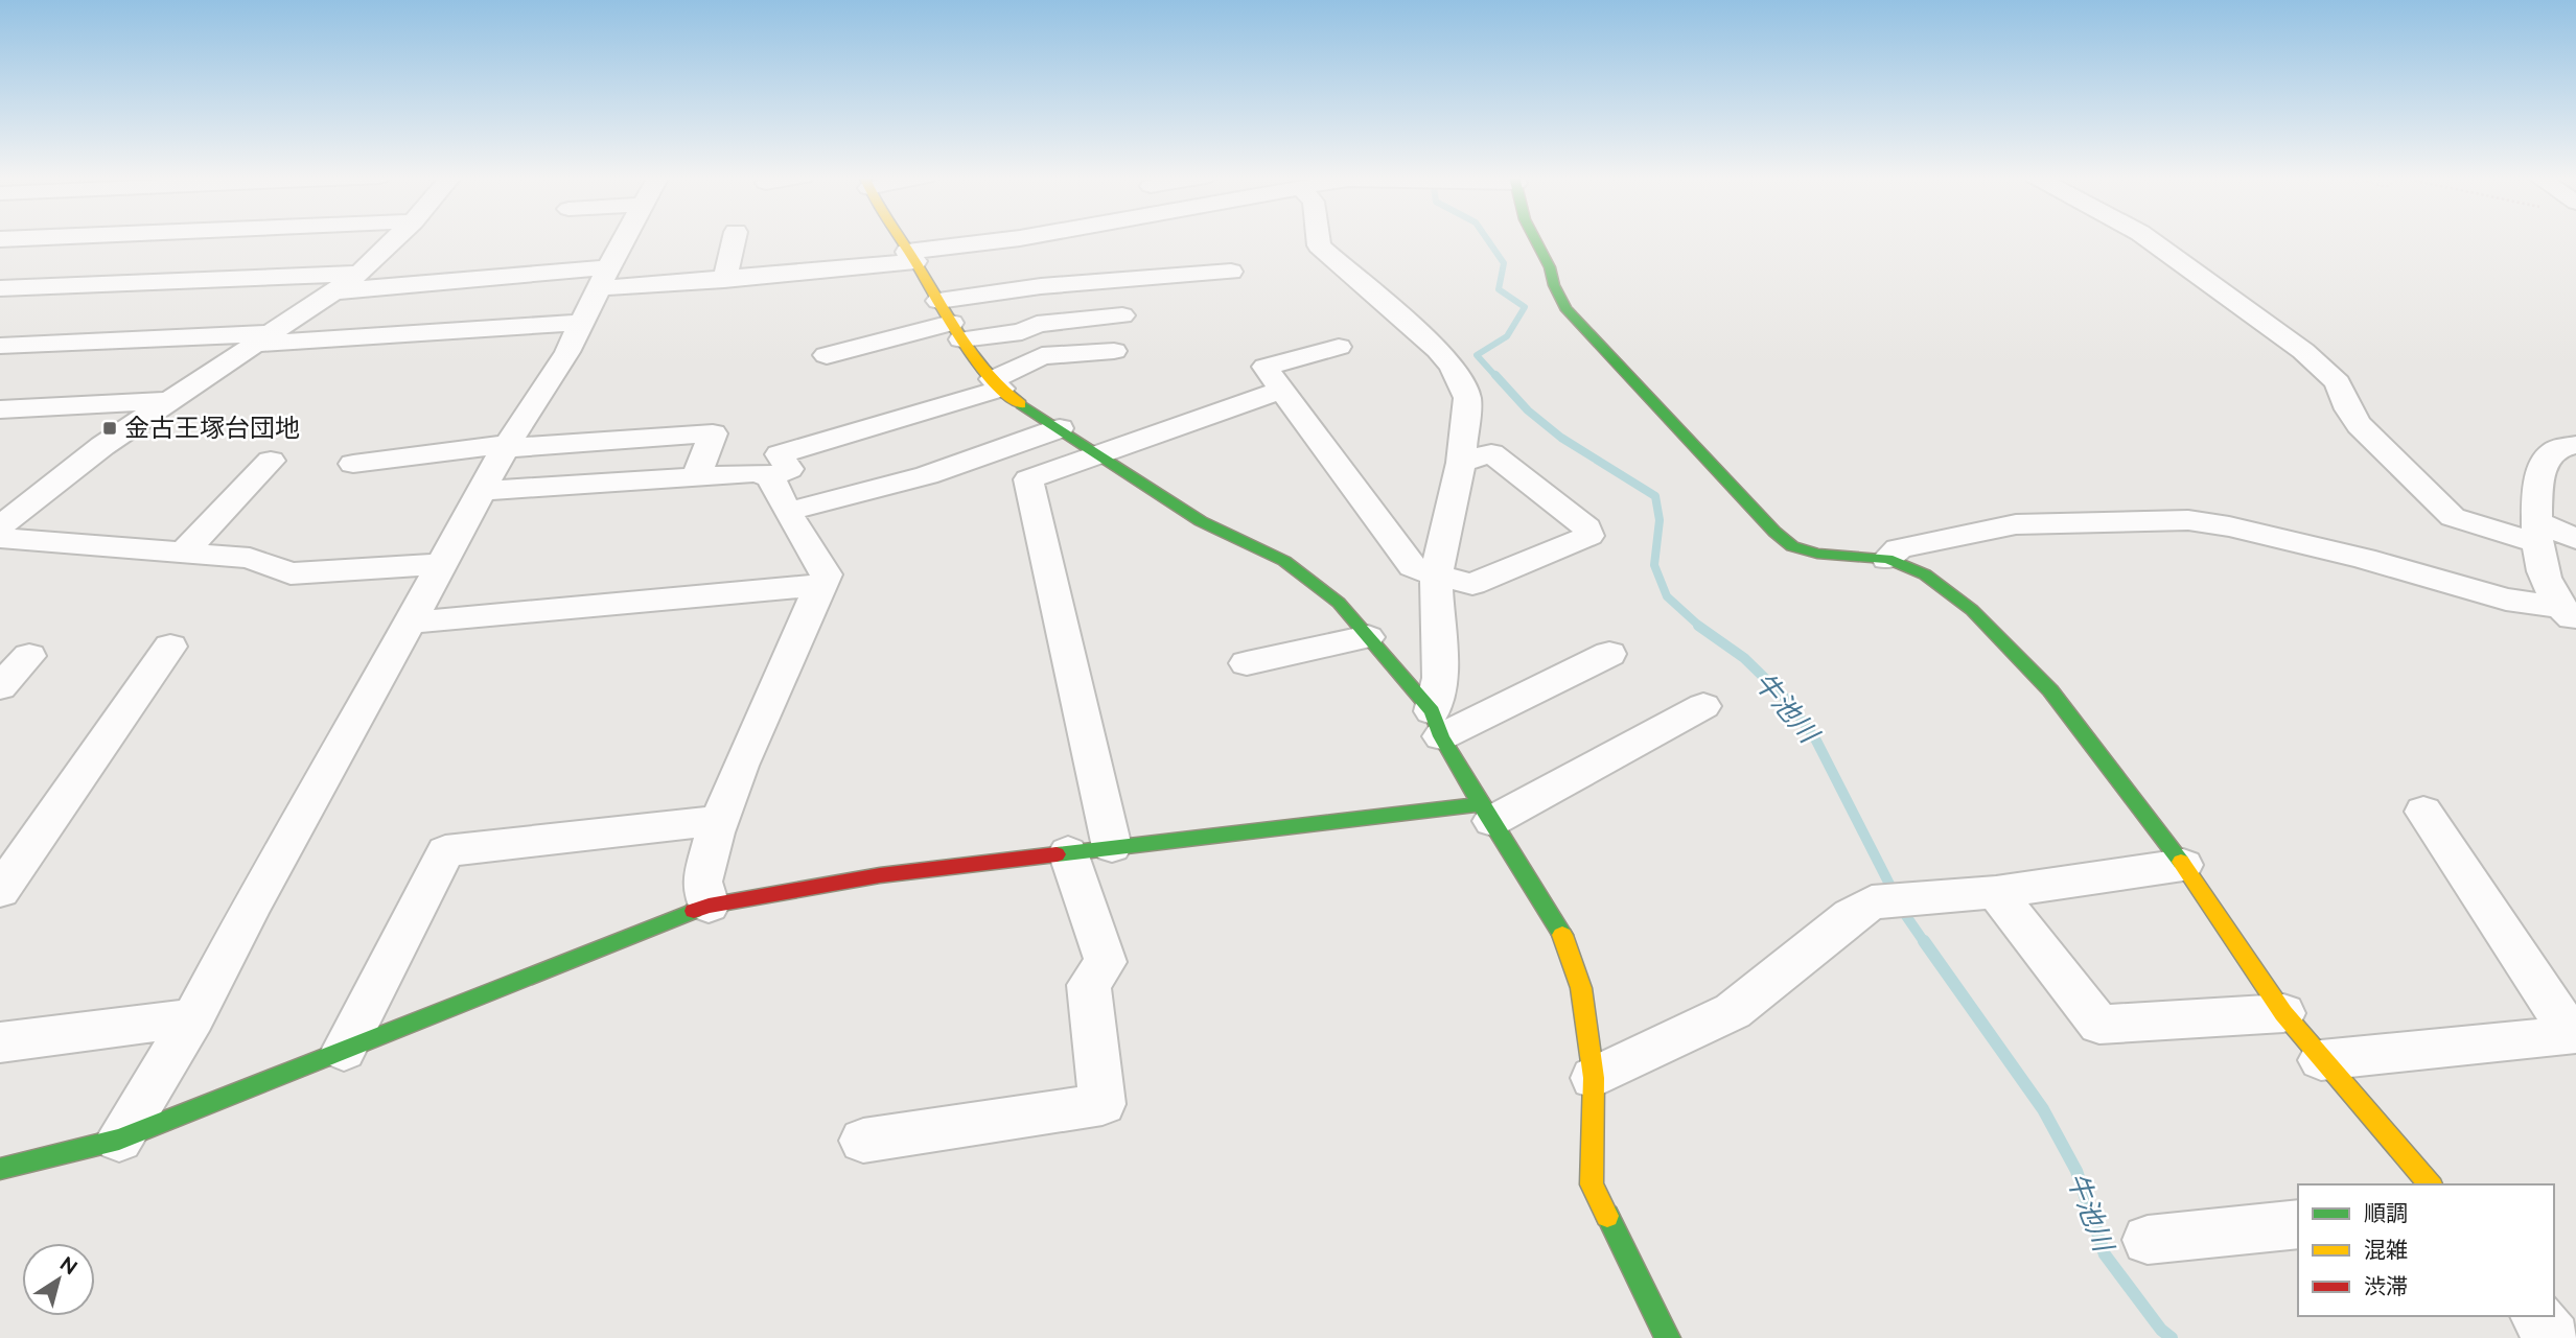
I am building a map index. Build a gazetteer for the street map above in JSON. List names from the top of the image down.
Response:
{
  "water": ["牛池川"],
  "places": {
    "transit": ["金古王塚台団地"]
  },
  "legend": ["順調", "混雑", "渋滞"],
  "north": "top right"
}
